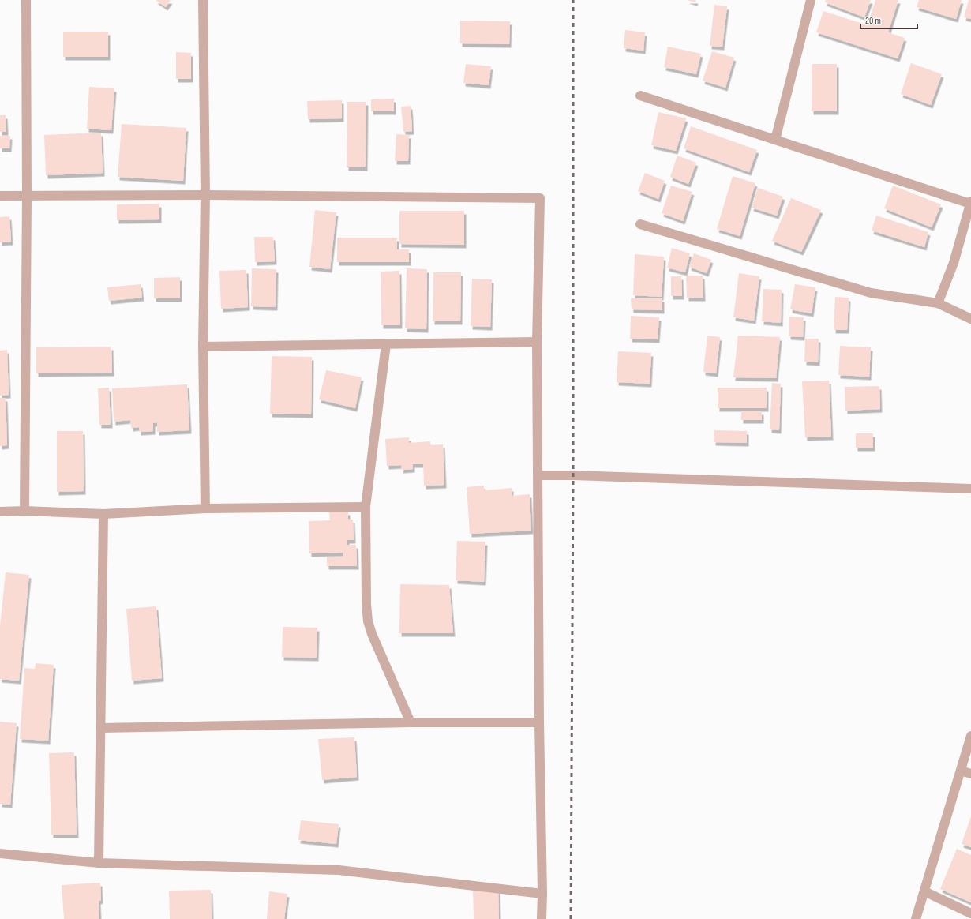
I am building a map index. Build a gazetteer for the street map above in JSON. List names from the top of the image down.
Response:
{
  "scale_bar": "20 m"
}
